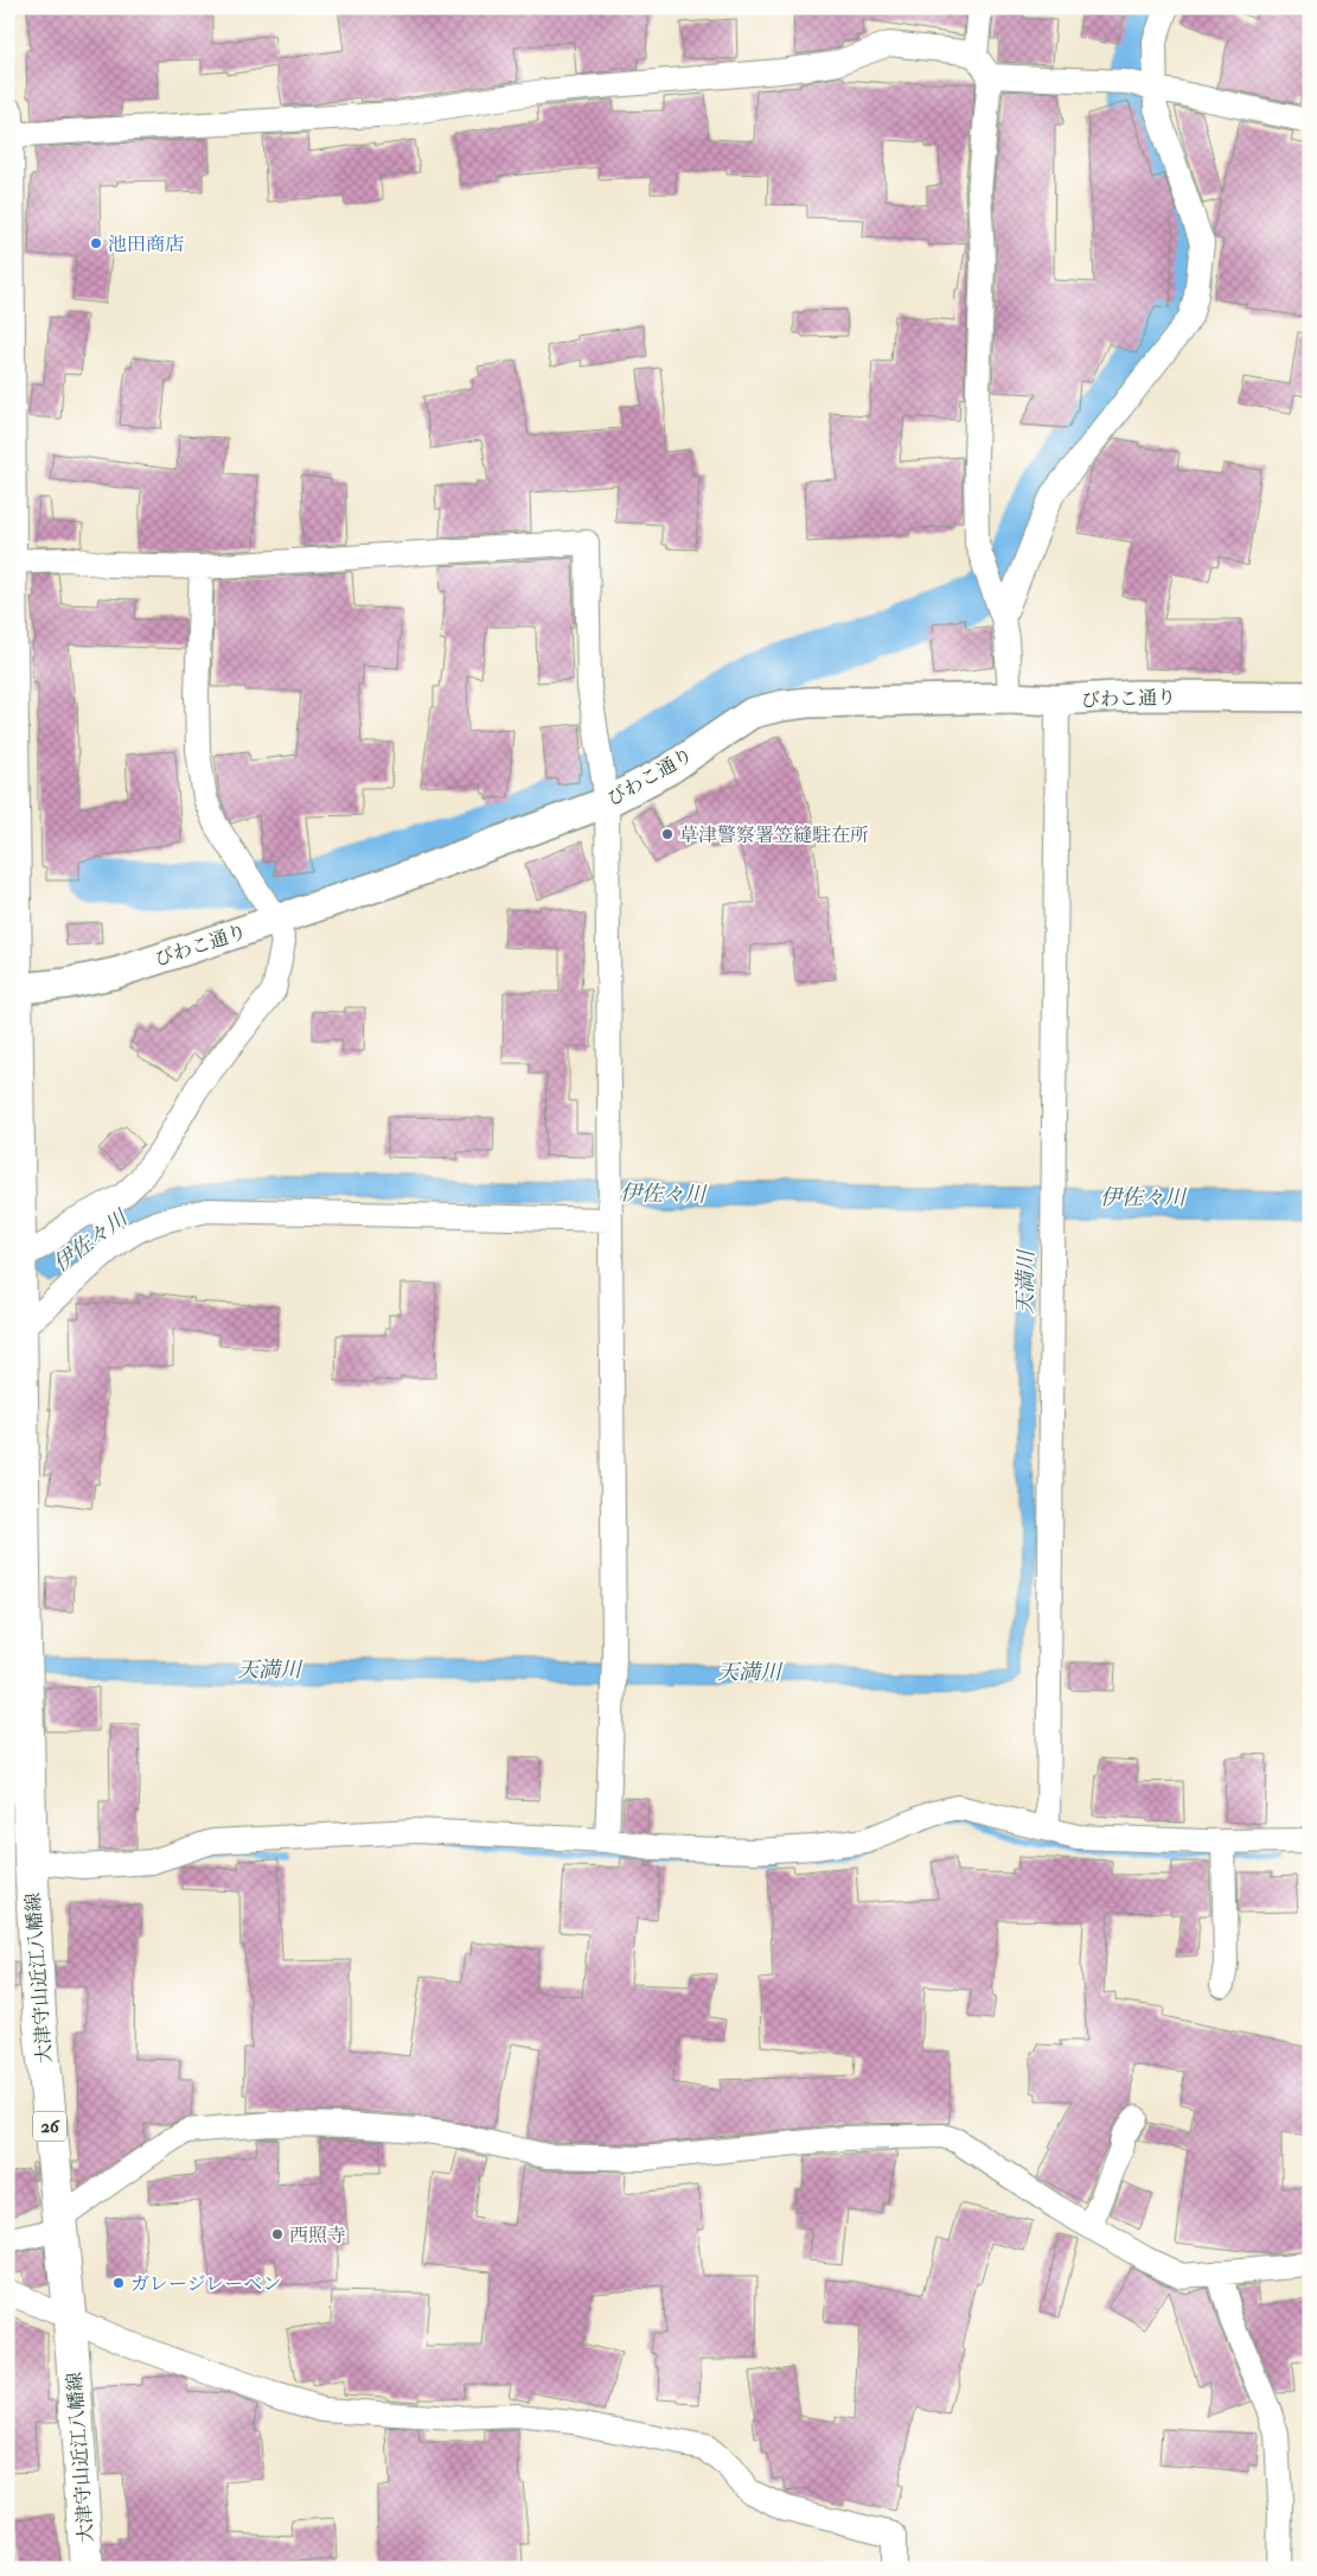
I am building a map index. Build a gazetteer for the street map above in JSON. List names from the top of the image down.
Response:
{
  "streets": {
    "main road": ["大津守山近江八幡線", "26"],
    "street": ["びわこ通り"]
  },
  "crossings": [
    ["びわこ通り", "大津守山近江八幡線"]
  ],
  "water": ["伊佐々川", "天満川"],
  "places": [
    "池田商店",
    "草津警察署笠縫駐在所",
    "西照寺",
    "ガレージレーベン"
  ]
}
